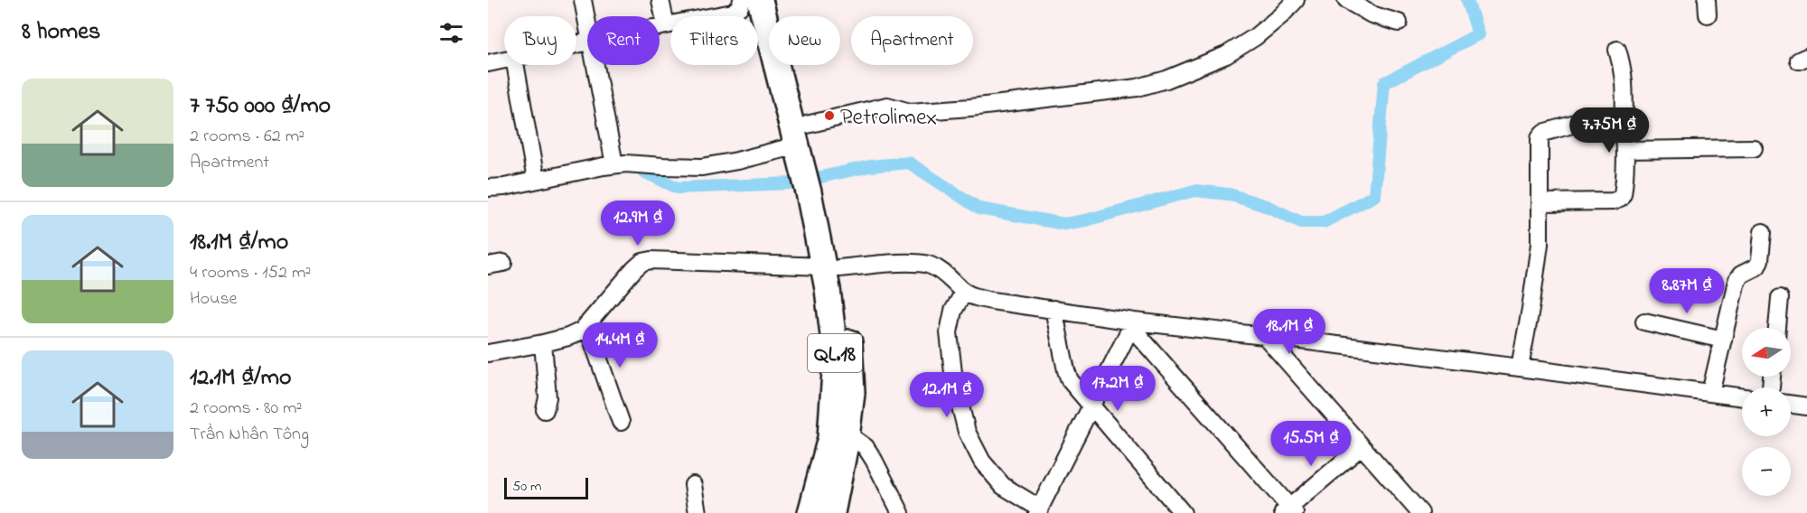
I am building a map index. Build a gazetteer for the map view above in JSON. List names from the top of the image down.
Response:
{
  "streets": {
    "highway": ["QL.18"]
  },
  "places": ["Petrolimex"],
  "scale_bar": "50 m",
  "north": "left",
  "page": {
    "heading": "8 homes",
    "chip": [
      "Buy",
      "Rent",
      "Filters",
      "New",
      "Apartment"
    ],
    "list": [
      {
        "name": "7 750 000 ₫/mo",
        "note": "2 rooms · 62 m² · Apartment"
      },
      {
        "name": "18.1M ₫/mo",
        "note": "4 rooms · 152 m² · House"
      },
      {
        "name": "12.1M ₫/mo",
        "note": "2 rooms · 80 m² · Trần Nhân Tông"
      }
    ],
    "price": [
      "7.75M ₫",
      "12.9M ₫",
      "8.87M ₫",
      "18.1M ₫",
      "14.4M ₫",
      "17.2M ₫",
      "12.1M ₫",
      "15.5M ₫"
    ],
    "map_buttons": ["+", "−"],
    "scale": "50 m"
  }
}
